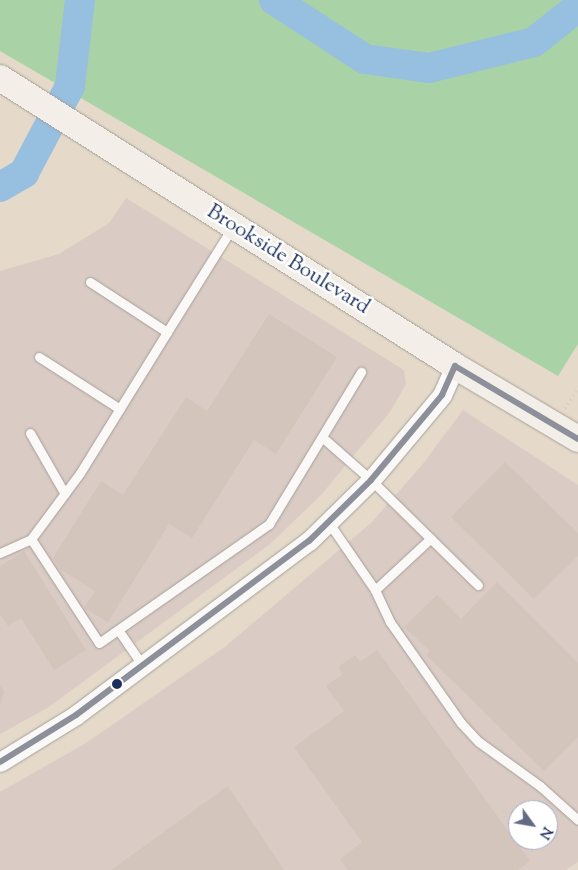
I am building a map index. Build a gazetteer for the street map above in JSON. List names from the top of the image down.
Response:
{
  "streets": {
    "street": ["Brookside Boulevard"]
  },
  "north": "bottom right"
}
